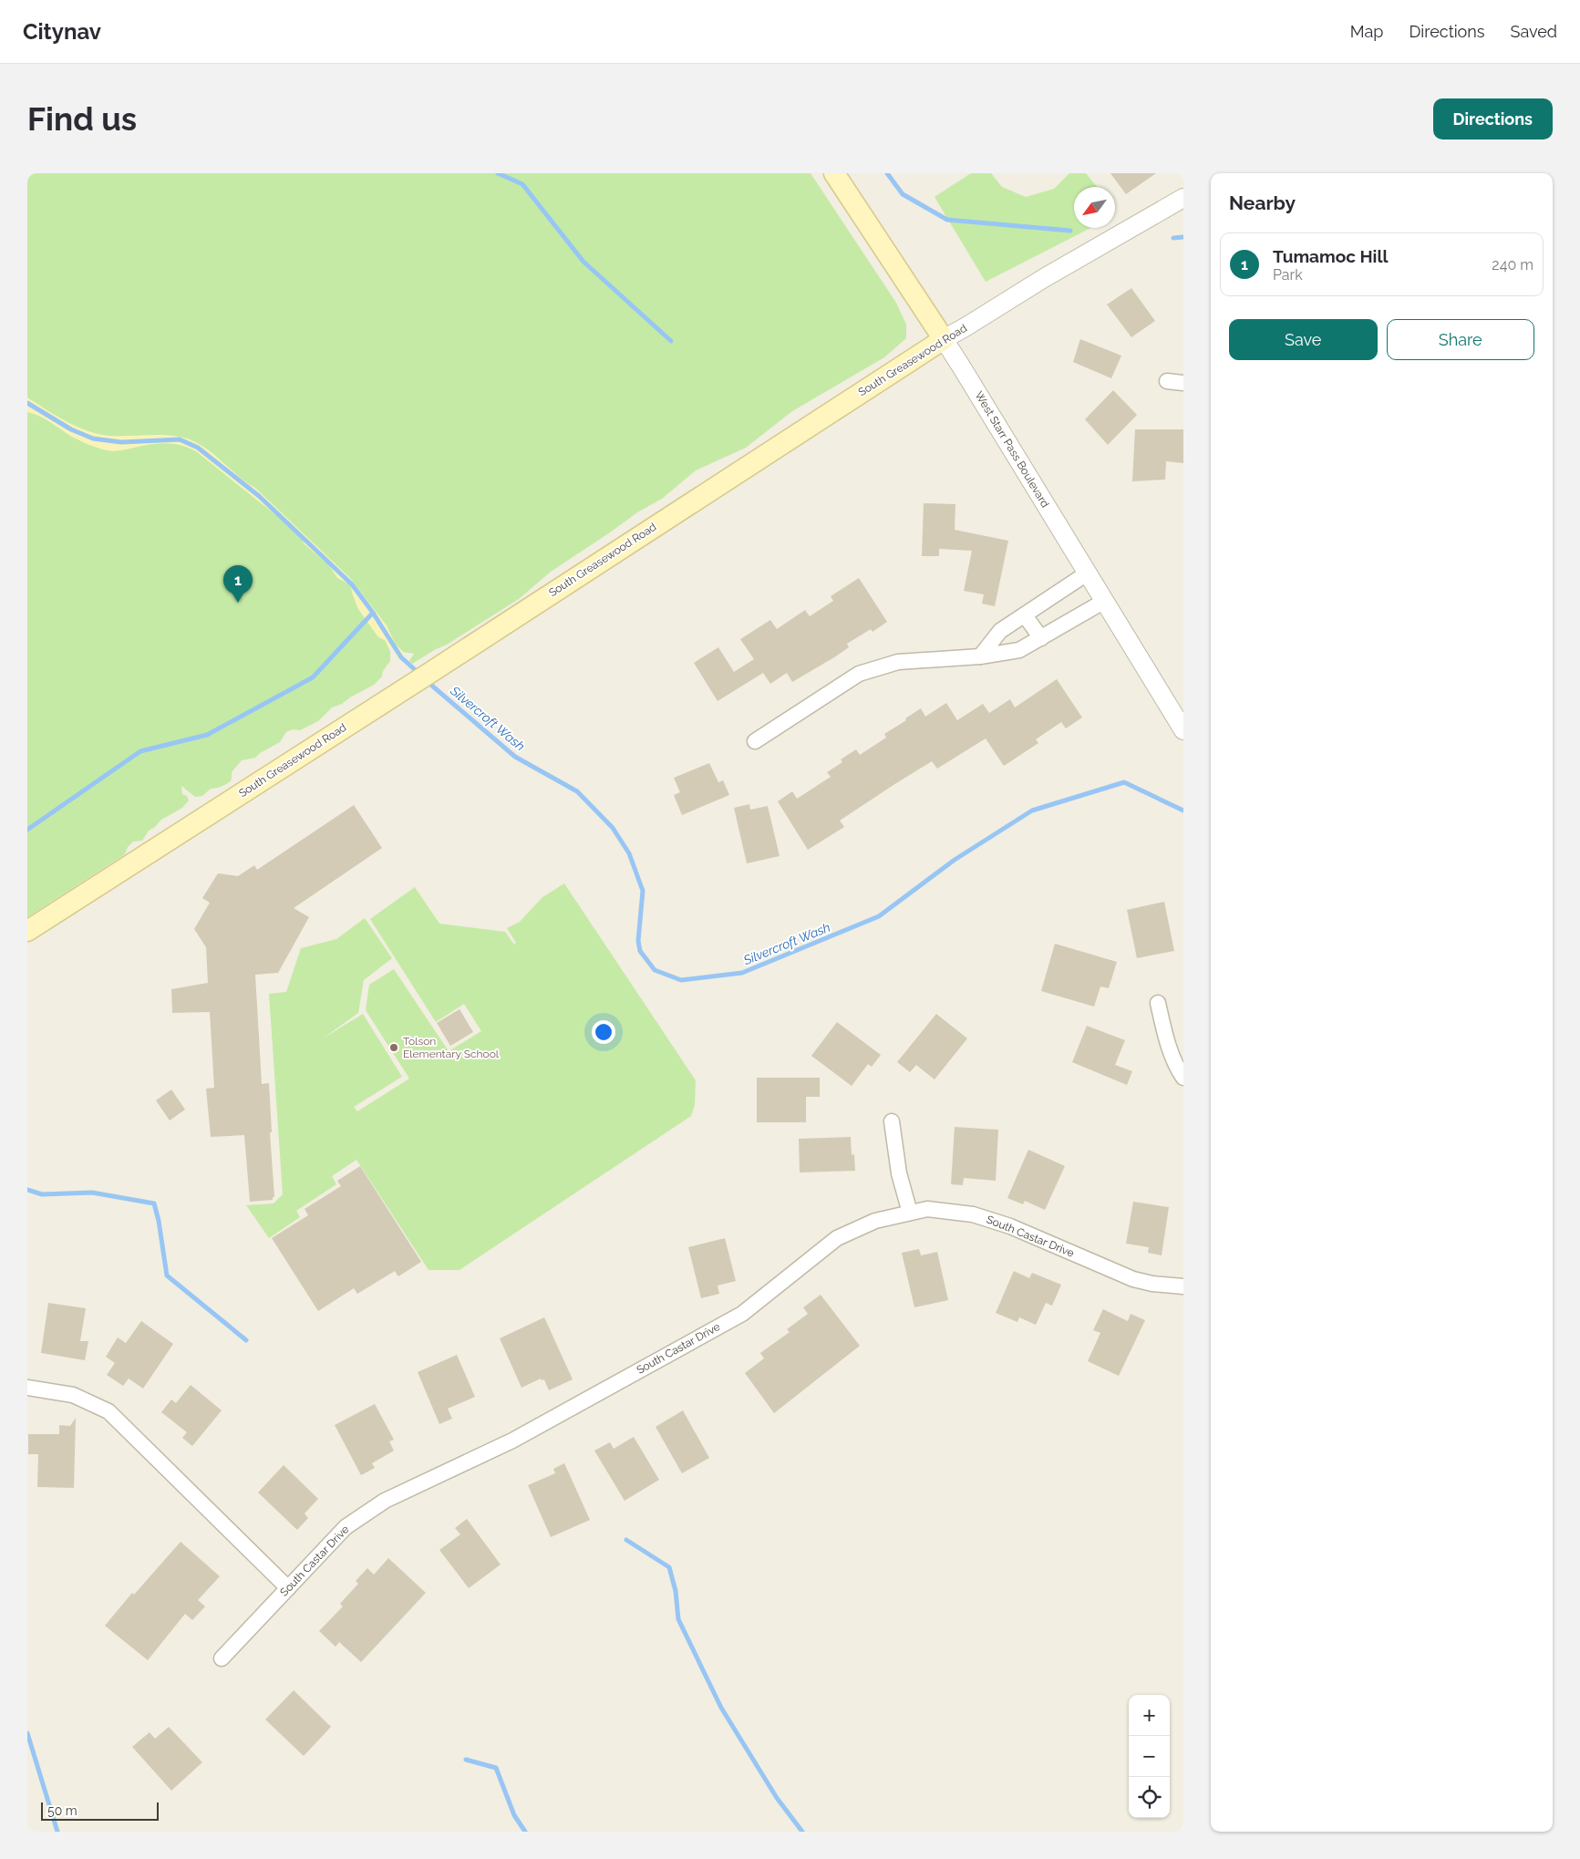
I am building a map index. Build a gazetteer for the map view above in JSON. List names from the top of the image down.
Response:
{
  "streets": {
    "main road": ["South Greasewood Road", "West Starr Pass Boulevard"],
    "street": ["South Castar Drive"]
  },
  "crossings": [
    ["South Greasewood Road", "West Starr Pass Boulevard"]
  ],
  "water": ["Silvercroft Wash"],
  "places": ["Tolson Elementary School"],
  "scale_bar": "50 m",
  "north": "bottom left",
  "page": {
    "header": "Citynav",
    "nav": ["Map", "Directions", "Saved"],
    "buttons": [
      "Directions",
      ["Save", "Share"]
    ],
    "title": "Find us",
    "heading": "Nearby",
    "list": [
      {
        "mark": "1",
        "name": "Tumamoc Hill",
        "note": "Park",
        "value": "240 m"
      }
    ],
    "pins": "1",
    "map_buttons": ["+", "−"],
    "scale": "50 m"
  }
}
